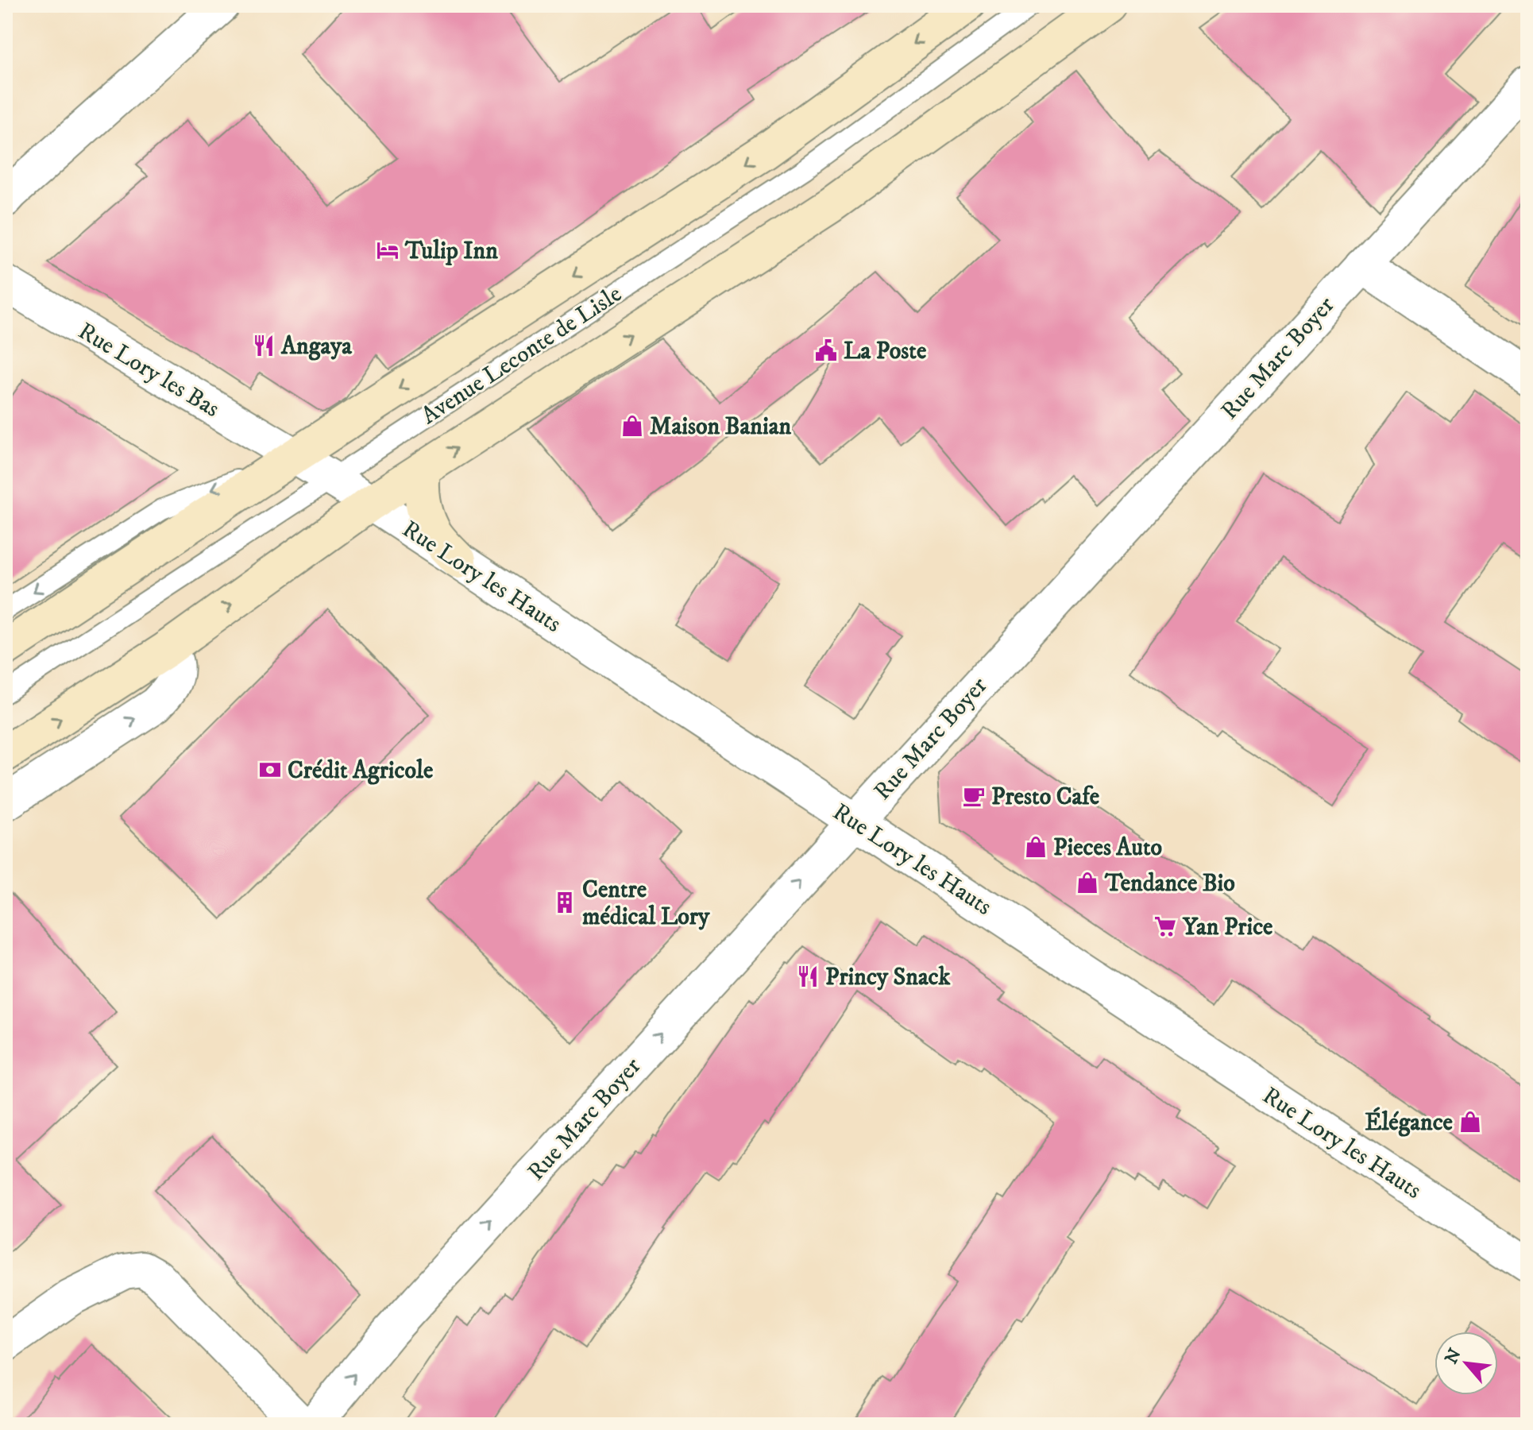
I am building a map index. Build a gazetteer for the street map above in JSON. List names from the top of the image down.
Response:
{
  "streets": {
    "main road": ["Avenue Leconte de Lisle"],
    "street": ["Rue Marc Boyer", "Rue Lory les Bas", "Rue Lory les Hauts"]
  },
  "crossings": [
    ["Avenue Leconte de Lisle", "Rue Lory les Bas"],
    ["Avenue Leconte de Lisle", "Rue Lory les Hauts"],
    ["Rue Marc Boyer", "Rue Lory les Hauts"],
    ["Rue Lory les Bas", "Rue Lory les Hauts"]
  ],
  "one_way": ["Rue Marc Boyer"],
  "places": {
    "hotel": ["Tulip Inn"],
    "restaurant": ["Angaya", "Princy Snack"],
    "public building": ["La Poste"],
    "shop": [
      "Maison Banian",
      "Pieces Auto",
      "Tendance Bio",
      "Élégance"
    ],
    "bank": ["Crédit Agricole"],
    "cafe": ["Presto Cafe"],
    "building": ["Centre médical Lory"],
    "supermarket": ["Yan Price"]
  },
  "north": "top left"
}
